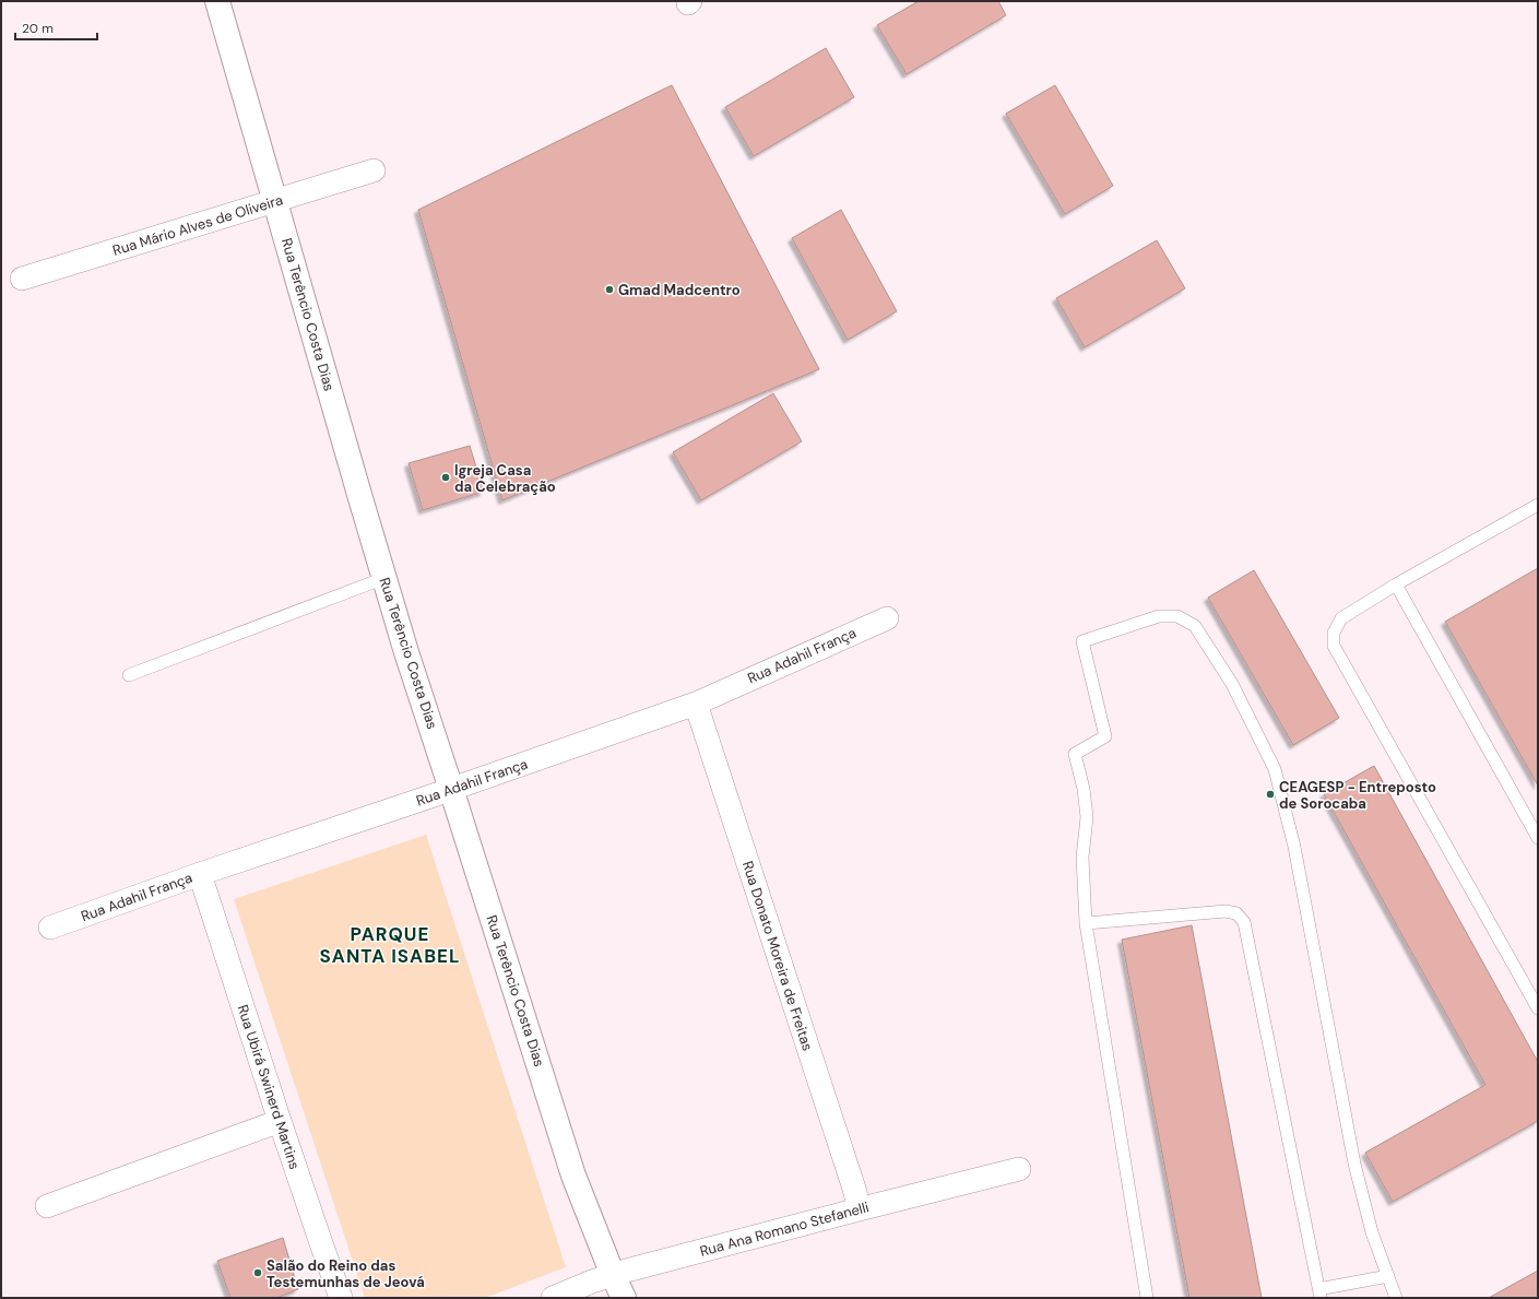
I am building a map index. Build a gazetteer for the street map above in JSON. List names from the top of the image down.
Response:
{
  "streets": {
    "street": [
      "Rua Mário Alves de Oliveira",
      "Rua Terêncio Costa Dias",
      "Rua Adahil França",
      "Rua Donato Moreira de Freitas",
      "Rua Ubirá Swinerd Martins",
      "Rua Ana Romano Stefanelli"
    ]
  },
  "crossings": [
    ["Rua Mário Alves de Oliveira", "Rua Terêncio Costa Dias"],
    ["Rua Terêncio Costa Dias", "Rua Adahil França"],
    ["Rua Terêncio Costa Dias", "Rua Ana Romano Stefanelli"],
    ["Rua Adahil França", "Rua Donato Moreira de Freitas"],
    ["Rua Adahil França", "Rua Ubirá Swinerd Martins"],
    ["Rua Donato Moreira de Freitas", "Rua Ana Romano Stefanelli"]
  ],
  "districts": ["PARQUE SANTA ISABEL"],
  "places": [
    "Gmad Madcentro",
    "Igreja Casa da Celebração",
    "CEAGESP - Entreposto de Sorocaba",
    "Salão do Reino das Testemunhas de Jeová"
  ],
  "scale_bar": "20 m"
}
